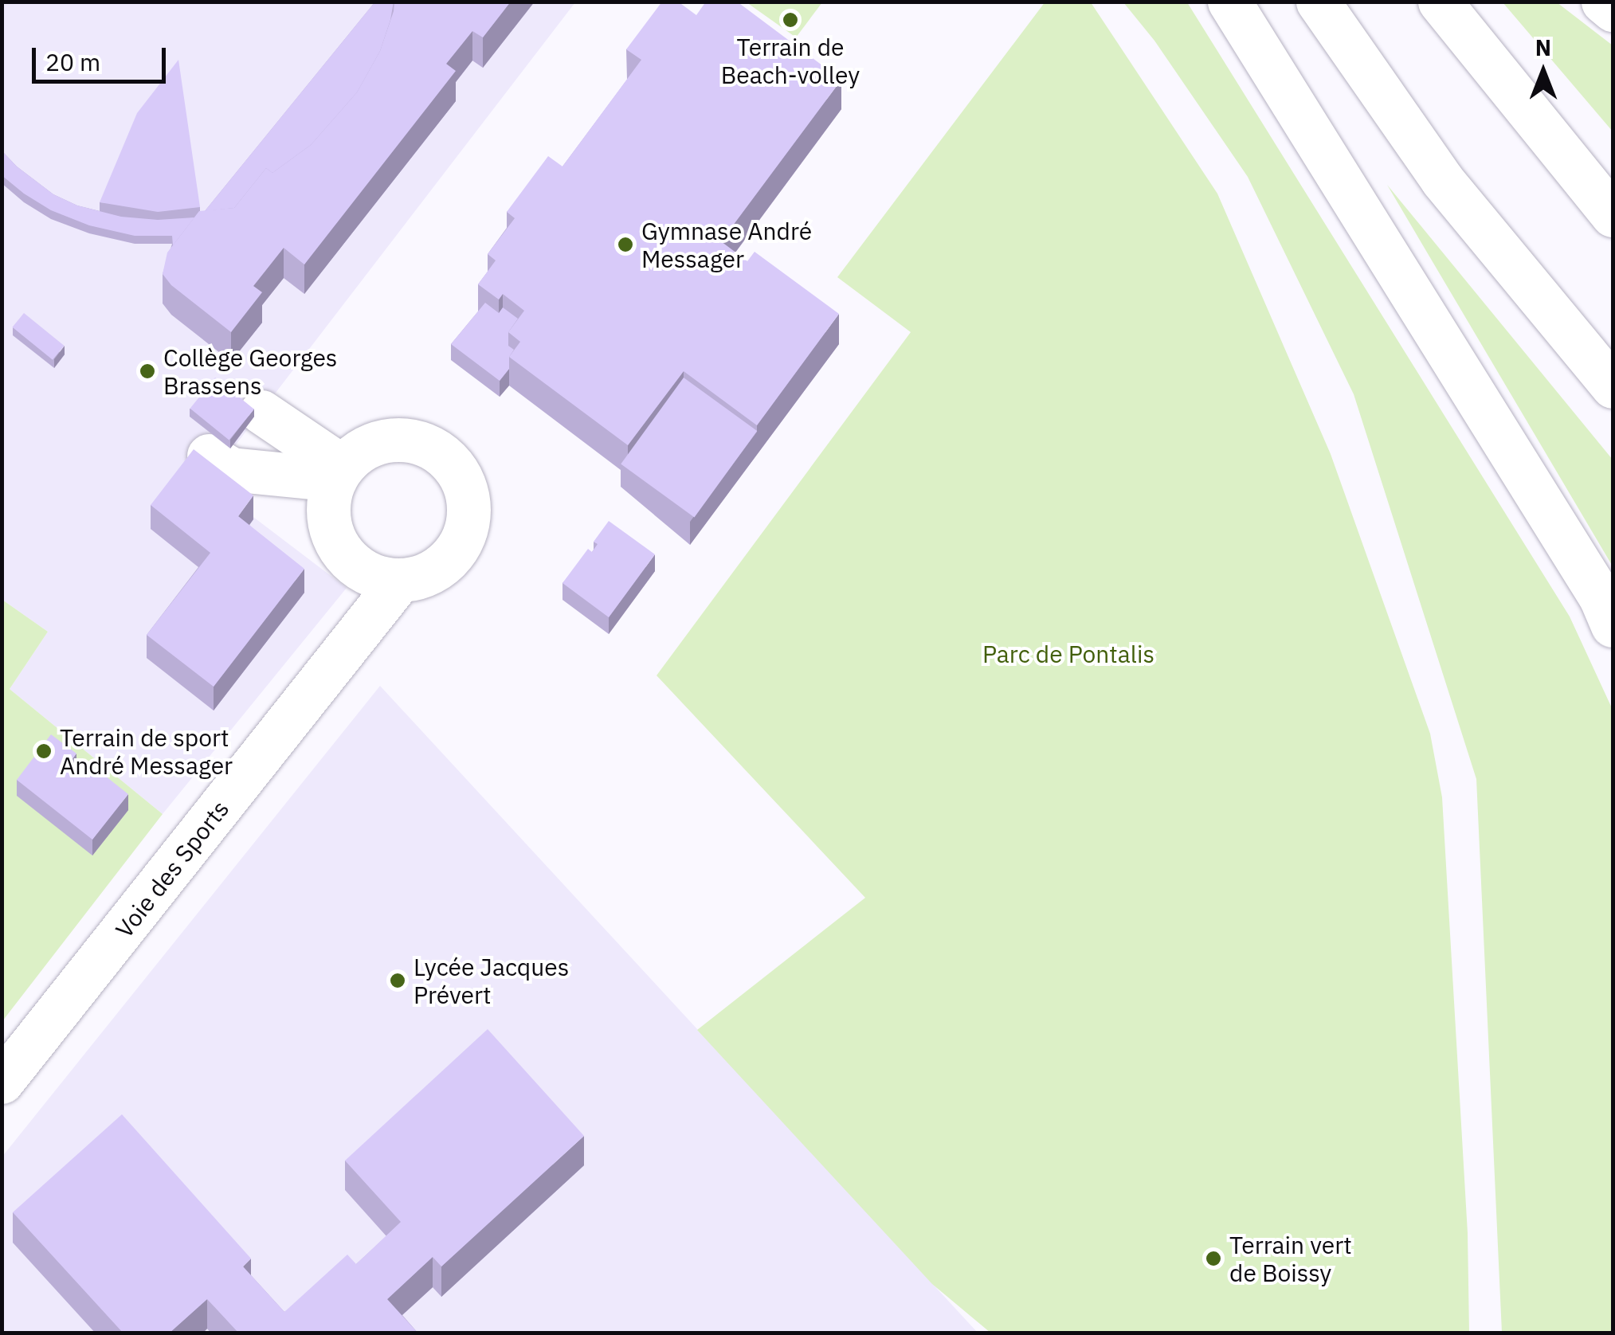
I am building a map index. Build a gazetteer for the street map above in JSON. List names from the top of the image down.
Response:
{
  "streets": {
    "main road": ["Voie des Sports"]
  },
  "parks": ["Parc de Pontalis"],
  "places": [
    "Terrain de Beach-volley",
    "Gymnase André Messager",
    "Collège Georges Brassens",
    "Terrain de sport André Messager",
    "Lycée Jacques Prévert",
    "Terrain vert de Boissy"
  ],
  "scale_bar": "20 m",
  "north": "top"
}
